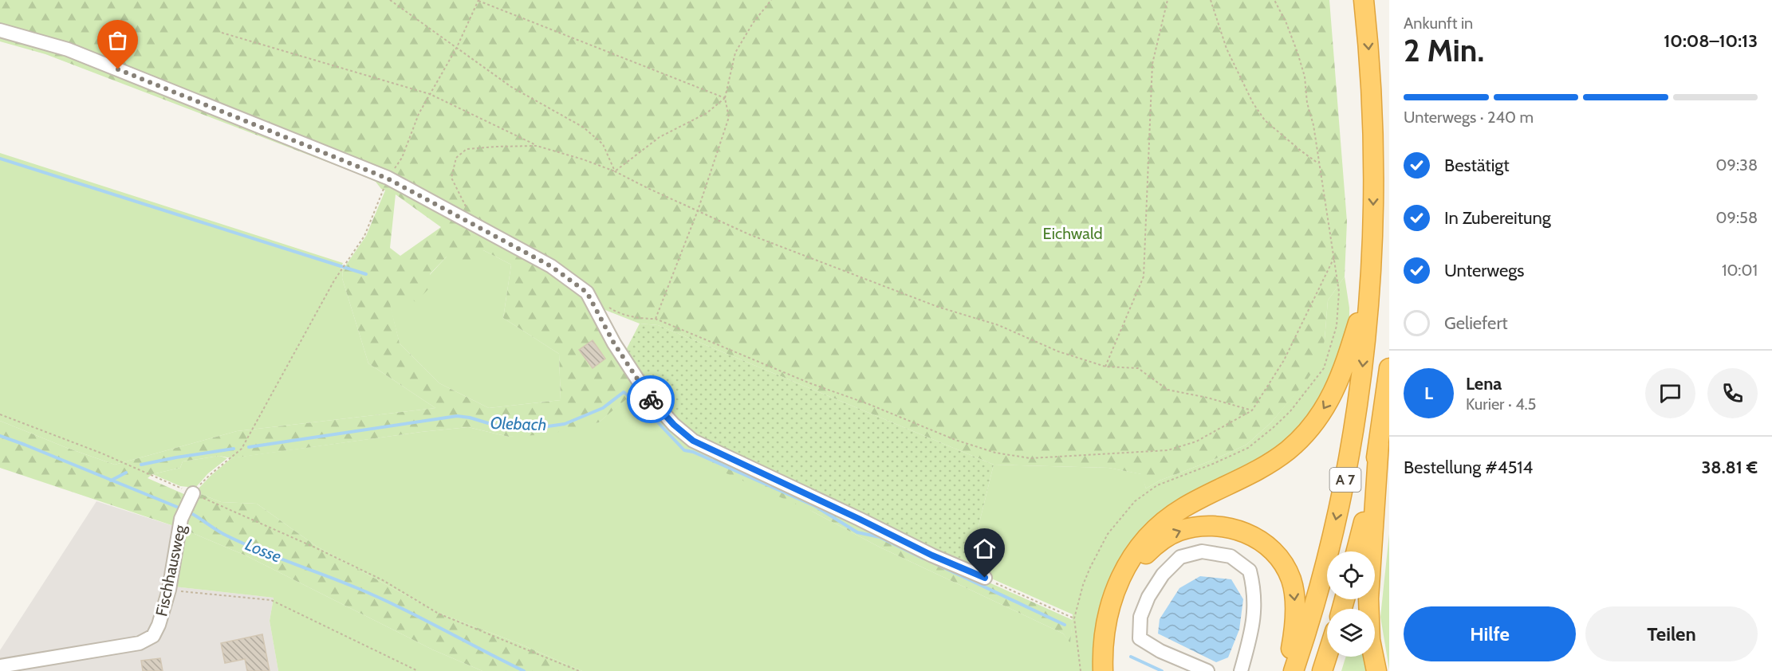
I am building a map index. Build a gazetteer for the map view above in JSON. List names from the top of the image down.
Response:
{
  "streets": {
    "highway": ["A 7"],
    "street": ["Fischhausweg"]
  },
  "water": ["Olebach", "Losse"],
  "parks": ["Eichwald"],
  "page": {
    "heading": ["2 Min.", "Ankunft in", "10:08–10:13"],
    "panel": [
      "Lena",
      "Kurier · 4.5",
      "Bestellung #4514",
      "38.81 €"
    ],
    "bar": "Unterwegs · 240 m",
    "list": [
      ["Bestätigt", "09:38"],
      ["In Zubereitung", "09:58"],
      ["Unterwegs", "10:01"],
      "Geliefert"
    ],
    "round": "L",
    "buttons": ["Hilfe", "Teilen"]
  }
}
